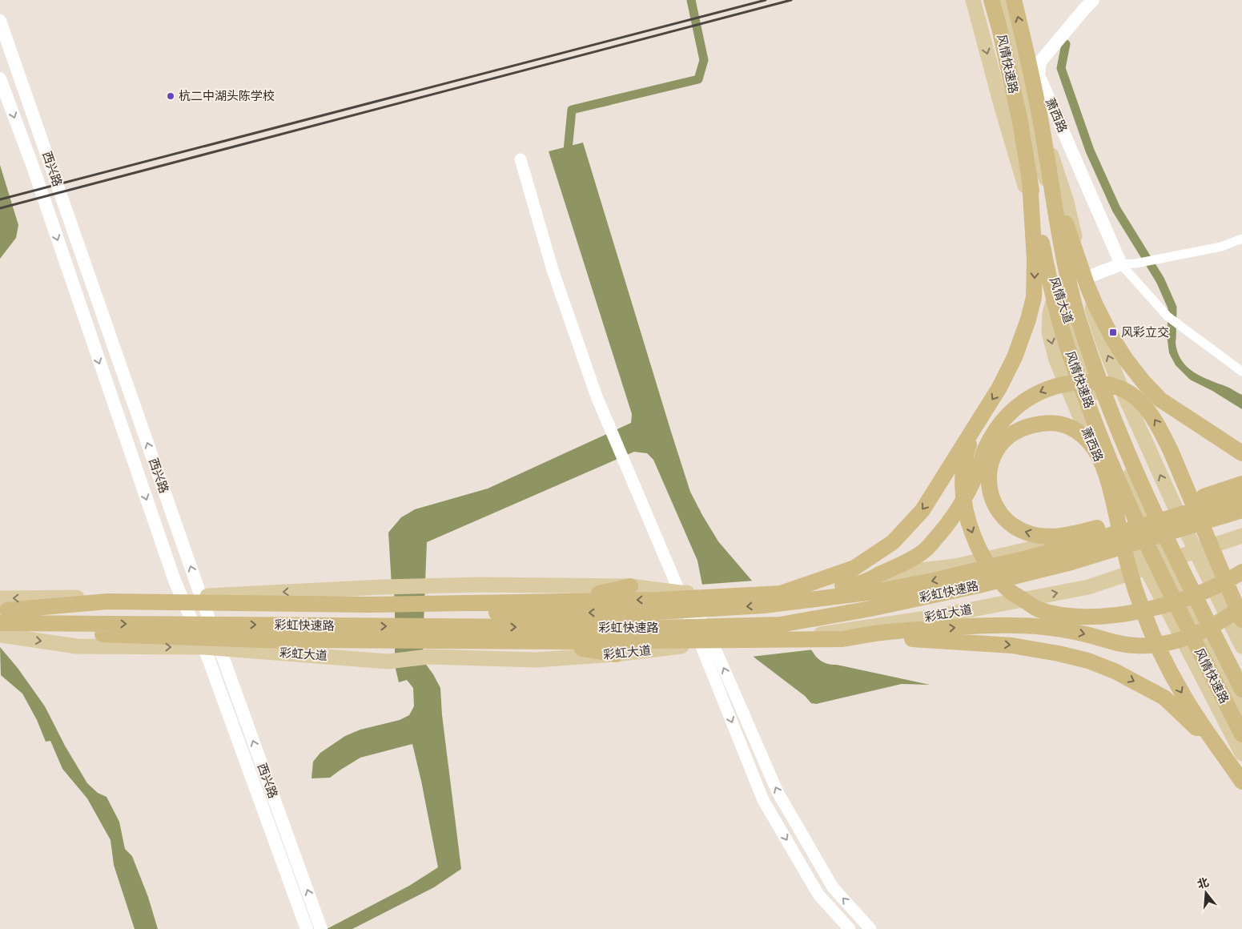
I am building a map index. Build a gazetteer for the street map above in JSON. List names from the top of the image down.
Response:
{
  "streets": {
    "highway": ["风情快速路", "彩虹快速路"],
    "main road": [
      "萧西路",
      "西兴路",
      "风情大道",
      "彩虹大道"
    ]
  },
  "crossings": [
    ["风情快速路", "萧西路"],
    ["萧西路", "风情大道"],
    ["萧西路", "彩虹大道"],
    ["西兴路", "彩虹大道"],
    ["风情大道", "彩虹大道"]
  ],
  "places": {
    "other": ["杭二中湖头陈学校"],
    "transit": ["风彩立交"]
  },
  "north": "top"
}
